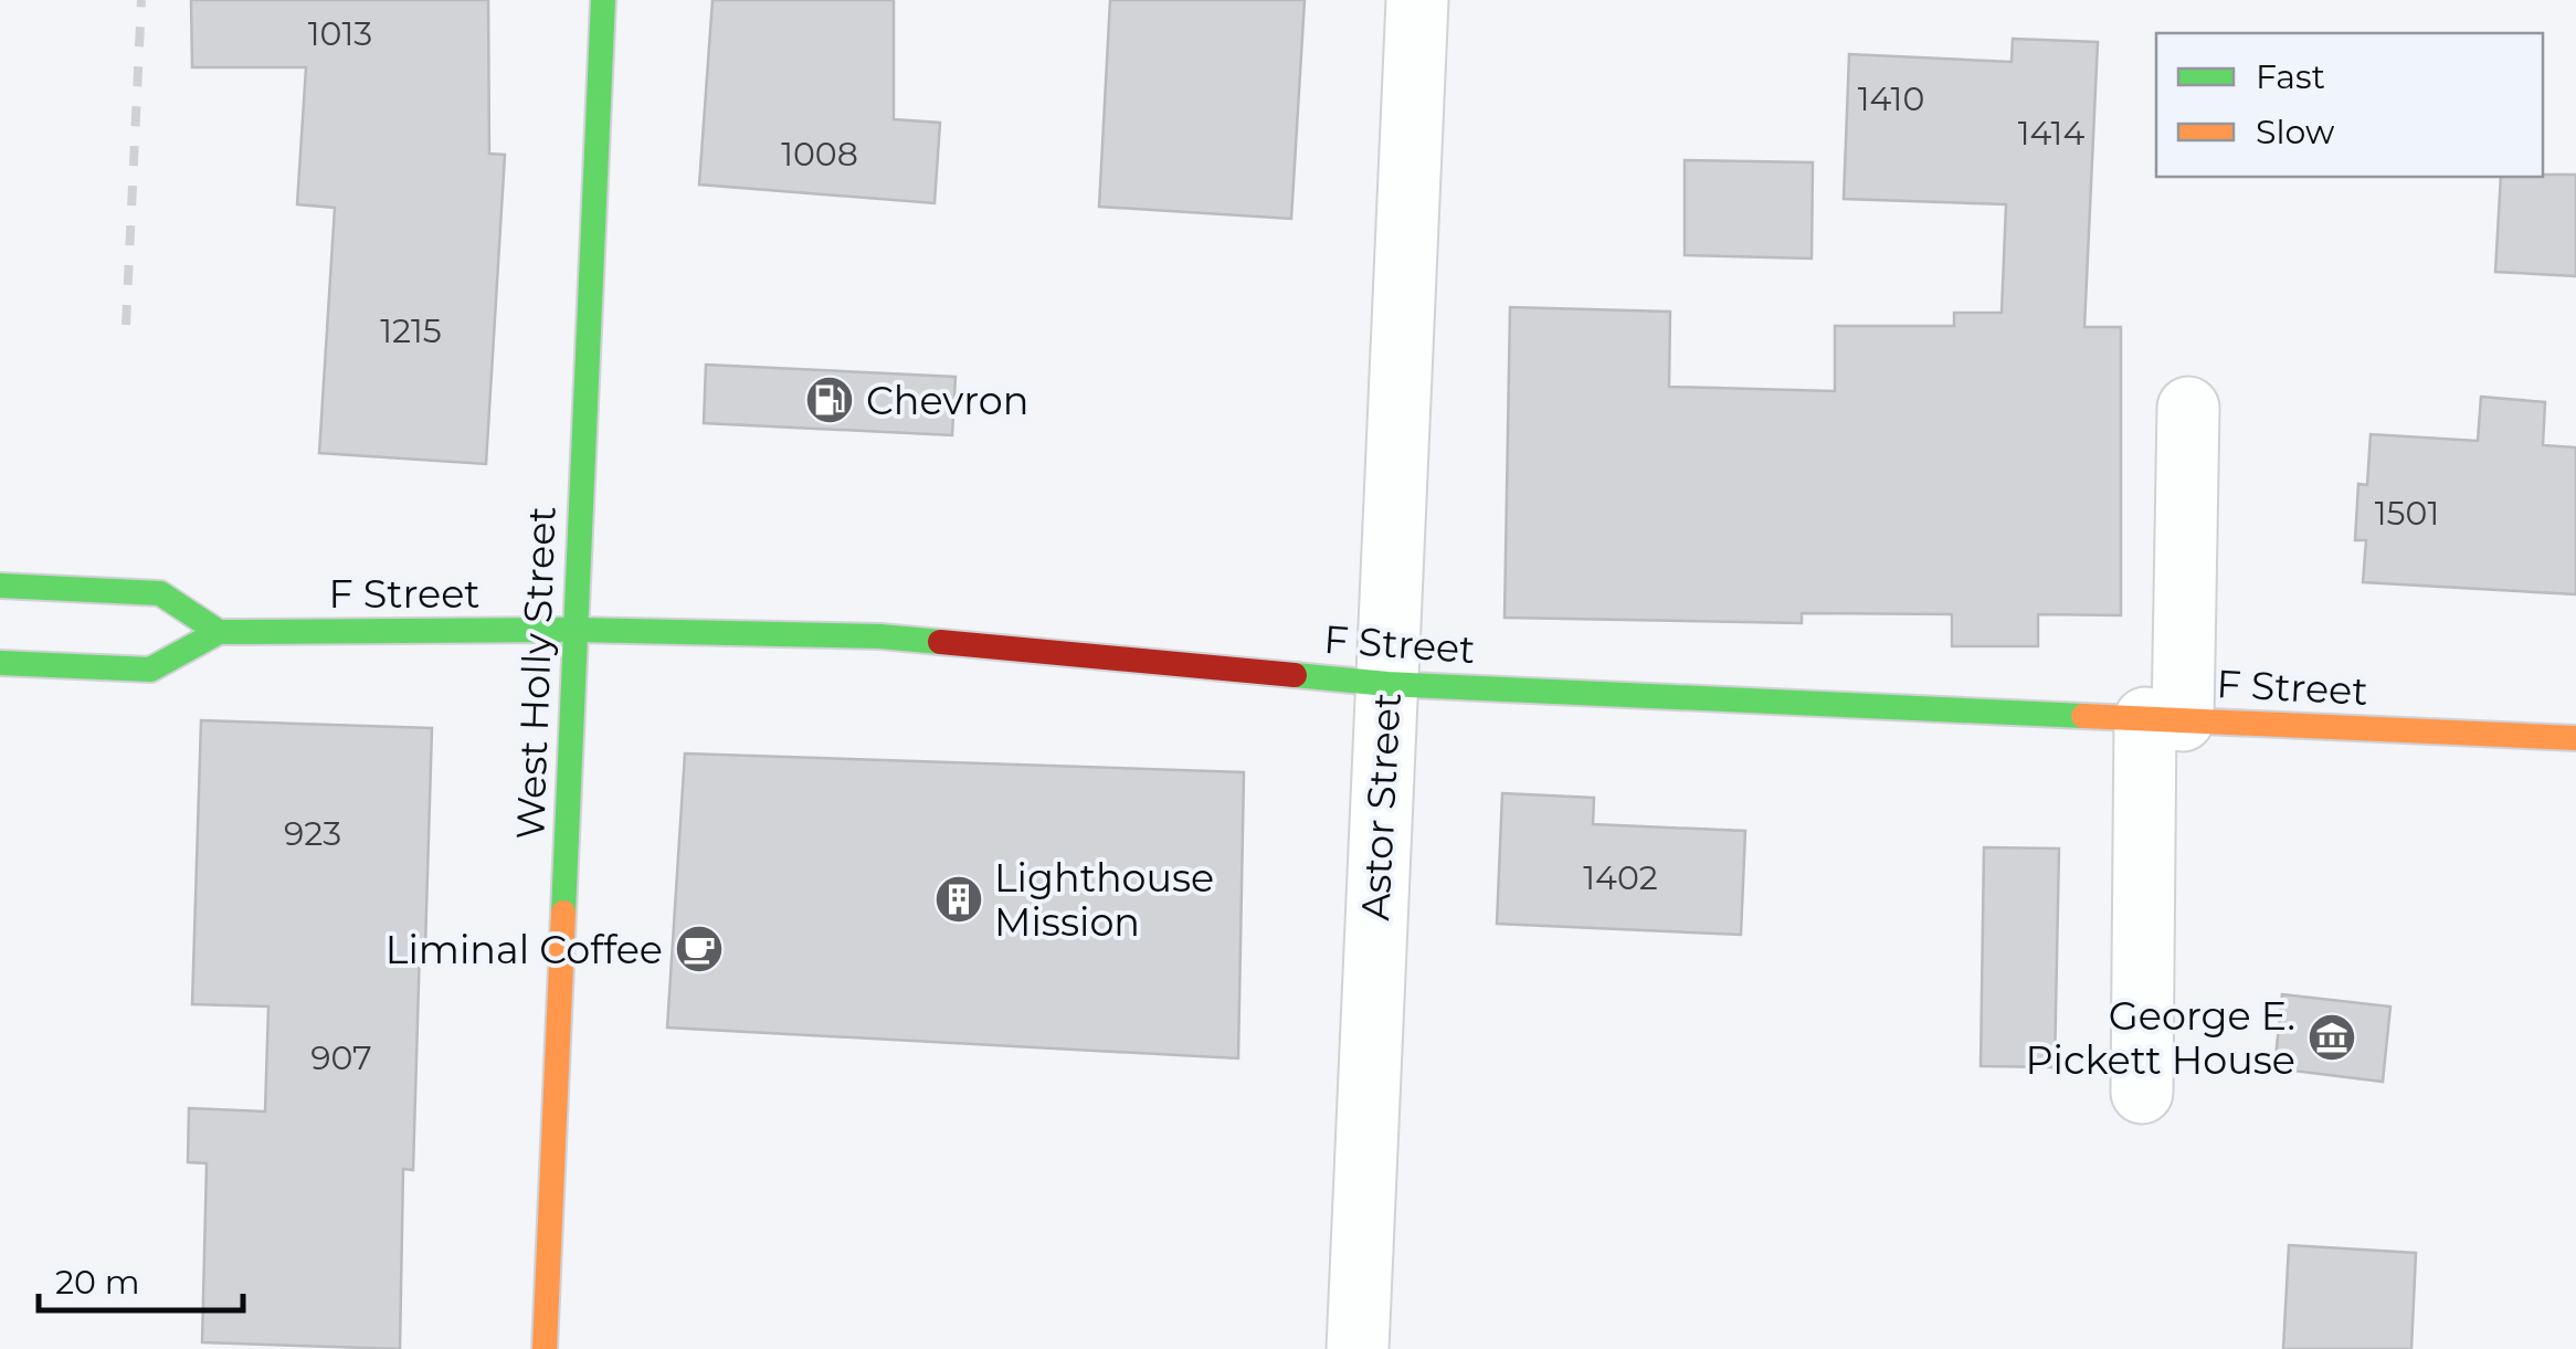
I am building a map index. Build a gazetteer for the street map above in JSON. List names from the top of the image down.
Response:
{
  "streets": {
    "main road": ["F Street", "West Holly Street"],
    "street": ["Astor Street"]
  },
  "crossings": [
    ["F Street", "West Holly Street"],
    ["F Street", "Astor Street"]
  ],
  "places": {
    "fuel station": ["Chevron"],
    "building": ["Lighthouse Mission"],
    "cafe": ["Liminal Coffee"],
    "museum": ["George E. Pickett House"]
  },
  "house_numbers": [
    "1013",
    "1410",
    "1414",
    "1008",
    "1215",
    "1501",
    "923",
    "1402",
    "907"
  ],
  "legend": ["Fast", "Slow"],
  "scale_bar": "20 m"
}
